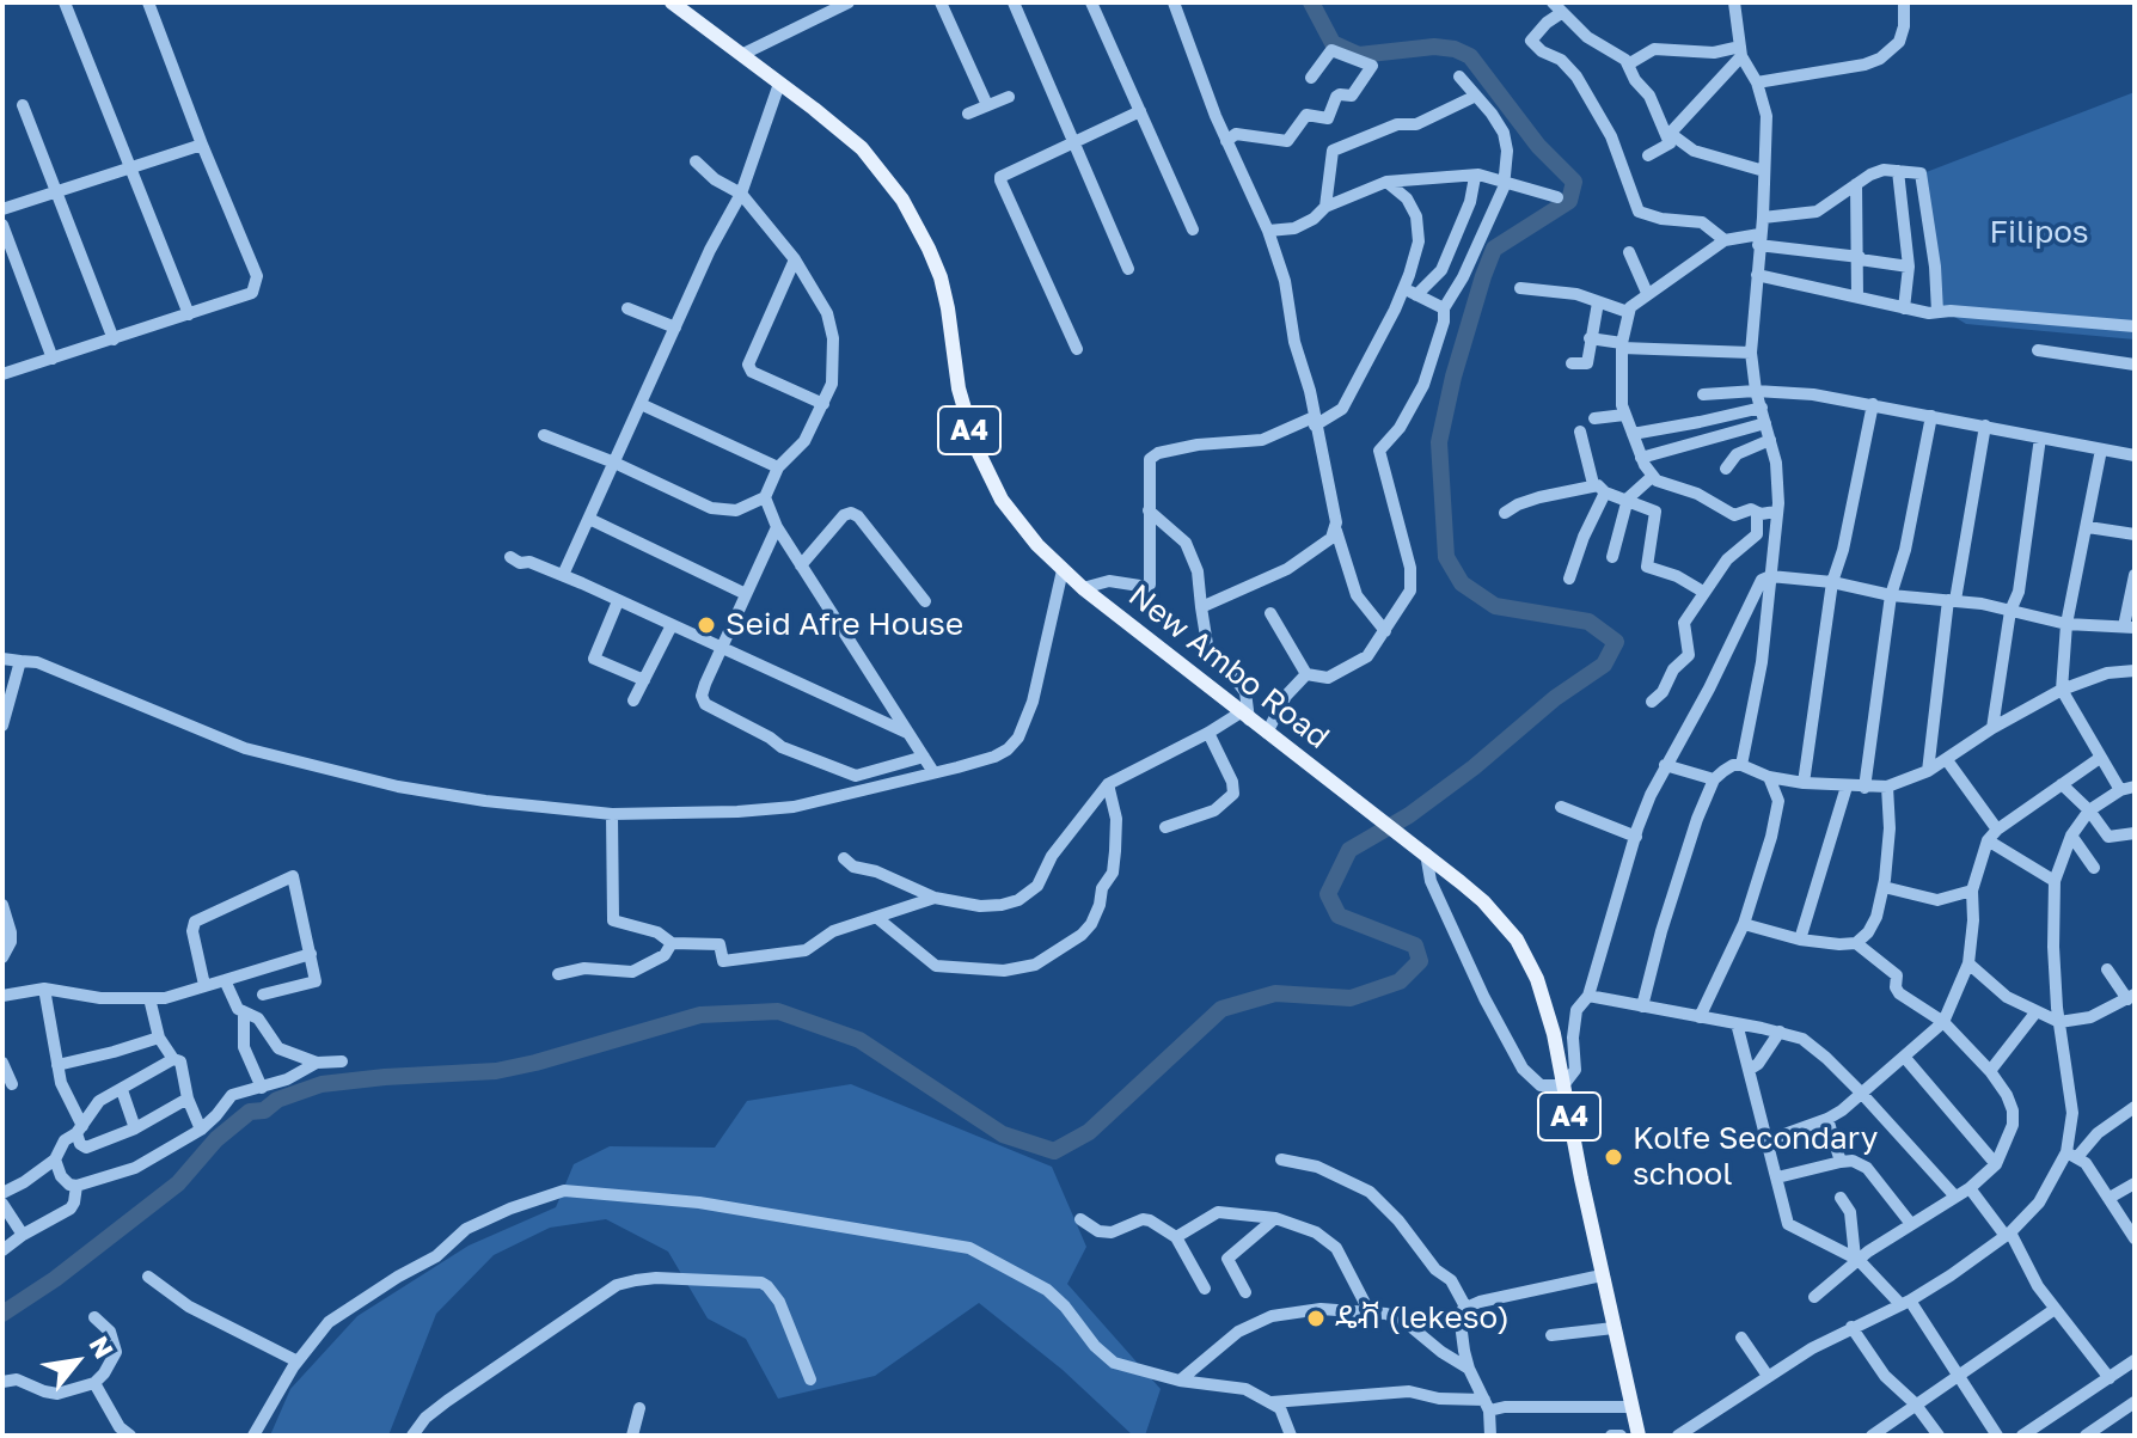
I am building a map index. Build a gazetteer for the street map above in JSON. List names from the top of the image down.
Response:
{
  "streets": {
    "main road": ["A4", "New Ambo Road"]
  },
  "parks": ["Filipos"],
  "places": ["Seid Afre House", "Kolfe Secondary school", "ዴቭ (lekeso)"],
  "north": "top right"
}
